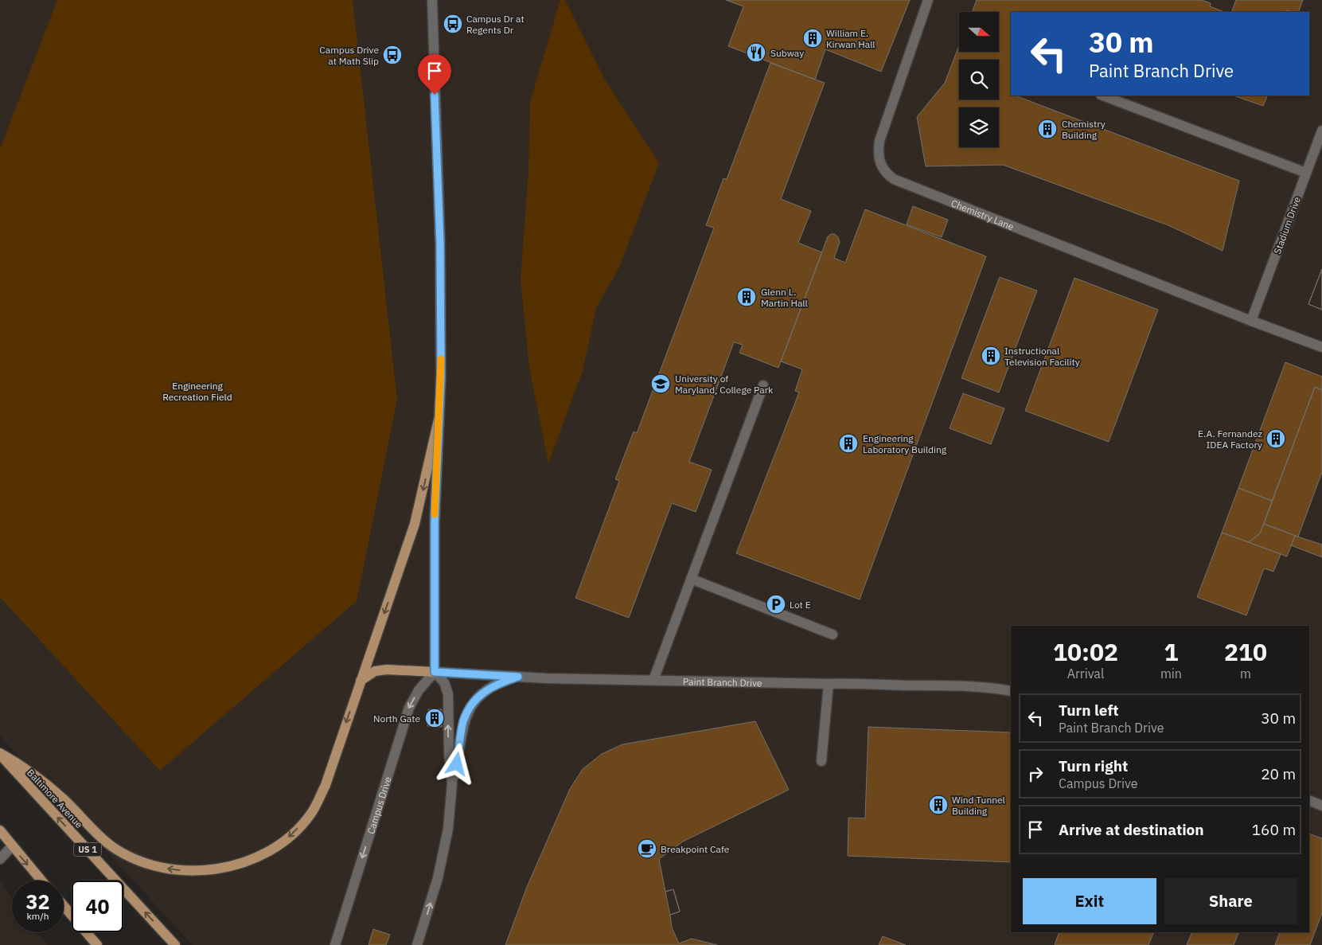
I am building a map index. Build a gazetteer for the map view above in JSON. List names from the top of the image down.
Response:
{
  "streets": {
    "main road": ["Baltimore Avenue", "US 1"],
    "street": [
      "Chemistry Lane",
      "Stadium Drive",
      "Paint Branch Drive",
      "Campus Drive"
    ]
  },
  "crossings": [
    ["Chemistry Lane", "Stadium Drive"],
    ["Paint Branch Drive", "Campus Drive"]
  ],
  "parks": ["Engineering Recreation Field"],
  "places": {
    "bus stop": ["Campus Dr at Regents Dr", "Campus Drive at Math Slip"],
    "building": [
      "William E. Kirwan Hall",
      "Chemistry Building",
      "Glenn L. Martin Hall",
      "Instructional Television Facility",
      "E.A. Fernandez IDEA Factory",
      "Engineering Laboratory Building",
      "North Gate",
      "Wind Tunnel Building"
    ],
    "restaurant": ["Subway"],
    "school or university": ["University of Maryland, College Park"],
    "parking": ["Lot E"],
    "cafe": ["Breakpoint Cafe"]
  },
  "north": "right",
  "page": {
    "turn": ["30 m", "Paint Branch Drive"],
    "eta": [
      "10:02",
      "Arrival",
      "1",
      "min",
      "210",
      "m"
    ],
    "list": [
      {
        "name": "Turn left",
        "note": "Paint Branch Drive",
        "value": "30 m"
      },
      {
        "name": "Turn right",
        "note": "Campus Drive",
        "value": "20 m"
      },
      {
        "name": "Arrive at destination",
        "value": "160 m"
      }
    ],
    "buttons": ["Exit", "Share"],
    "speed": "32 km/h",
    "limit": "40"
  }
}
